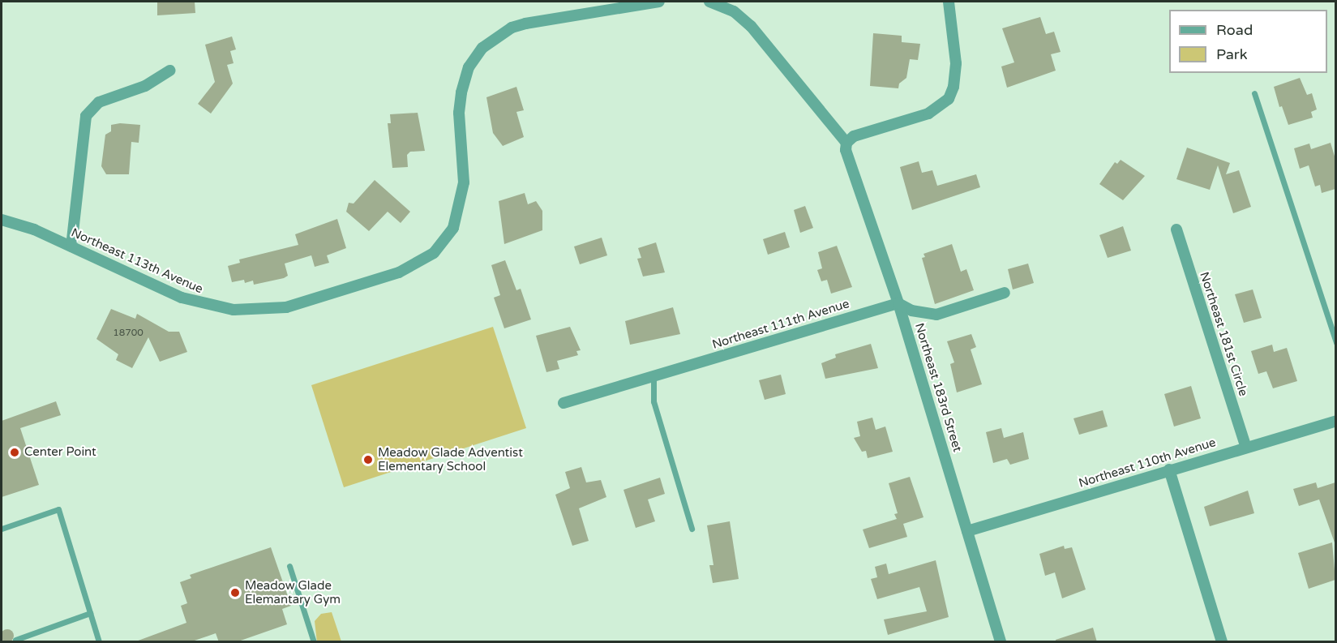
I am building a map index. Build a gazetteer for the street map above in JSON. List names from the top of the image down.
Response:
{
  "streets": {
    "street": [
      "Northeast 113th Avenue",
      "Northeast 111th Avenue",
      "Northeast 181st Circle",
      "Northeast 183rd Street",
      "Northeast 110th Avenue"
    ]
  },
  "crossings": [
    ["Northeast 111th Avenue", "Northeast 183rd Street"],
    ["Northeast 181st Circle", "Northeast 110th Avenue"],
    ["Northeast 183rd Street", "Northeast 110th Avenue"]
  ],
  "places": ["Center Point", "Meadow Glade Adventist Elementary School", "Meadow Glade Elemantary Gym"],
  "house_numbers": ["18700"],
  "legend": ["Road", "Park"]
}
